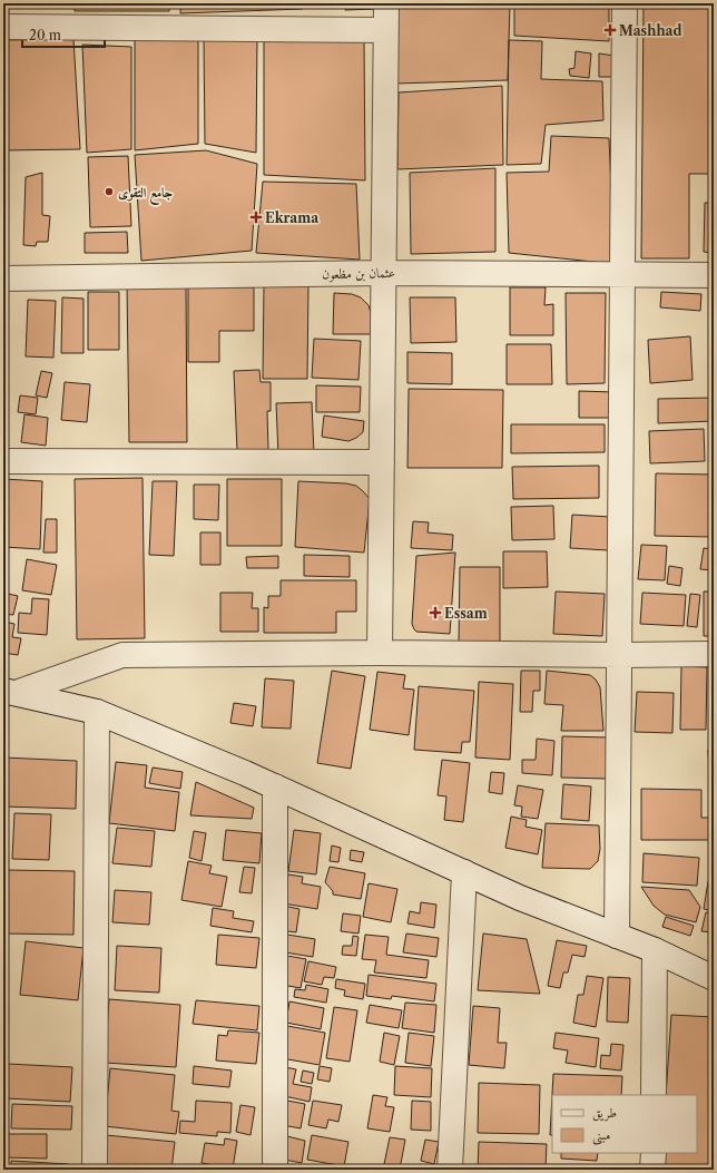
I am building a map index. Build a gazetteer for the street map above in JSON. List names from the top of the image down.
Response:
{
  "streets": {
    "street": ["عثمان بن مظعون"]
  },
  "places": {
    "health": ["Mashhad", "Ekrama", "Essam"],
    "other": ["جامع التقوى"]
  },
  "legend": ["طريق", "مبنى"],
  "scale_bar": "20 m"
}
